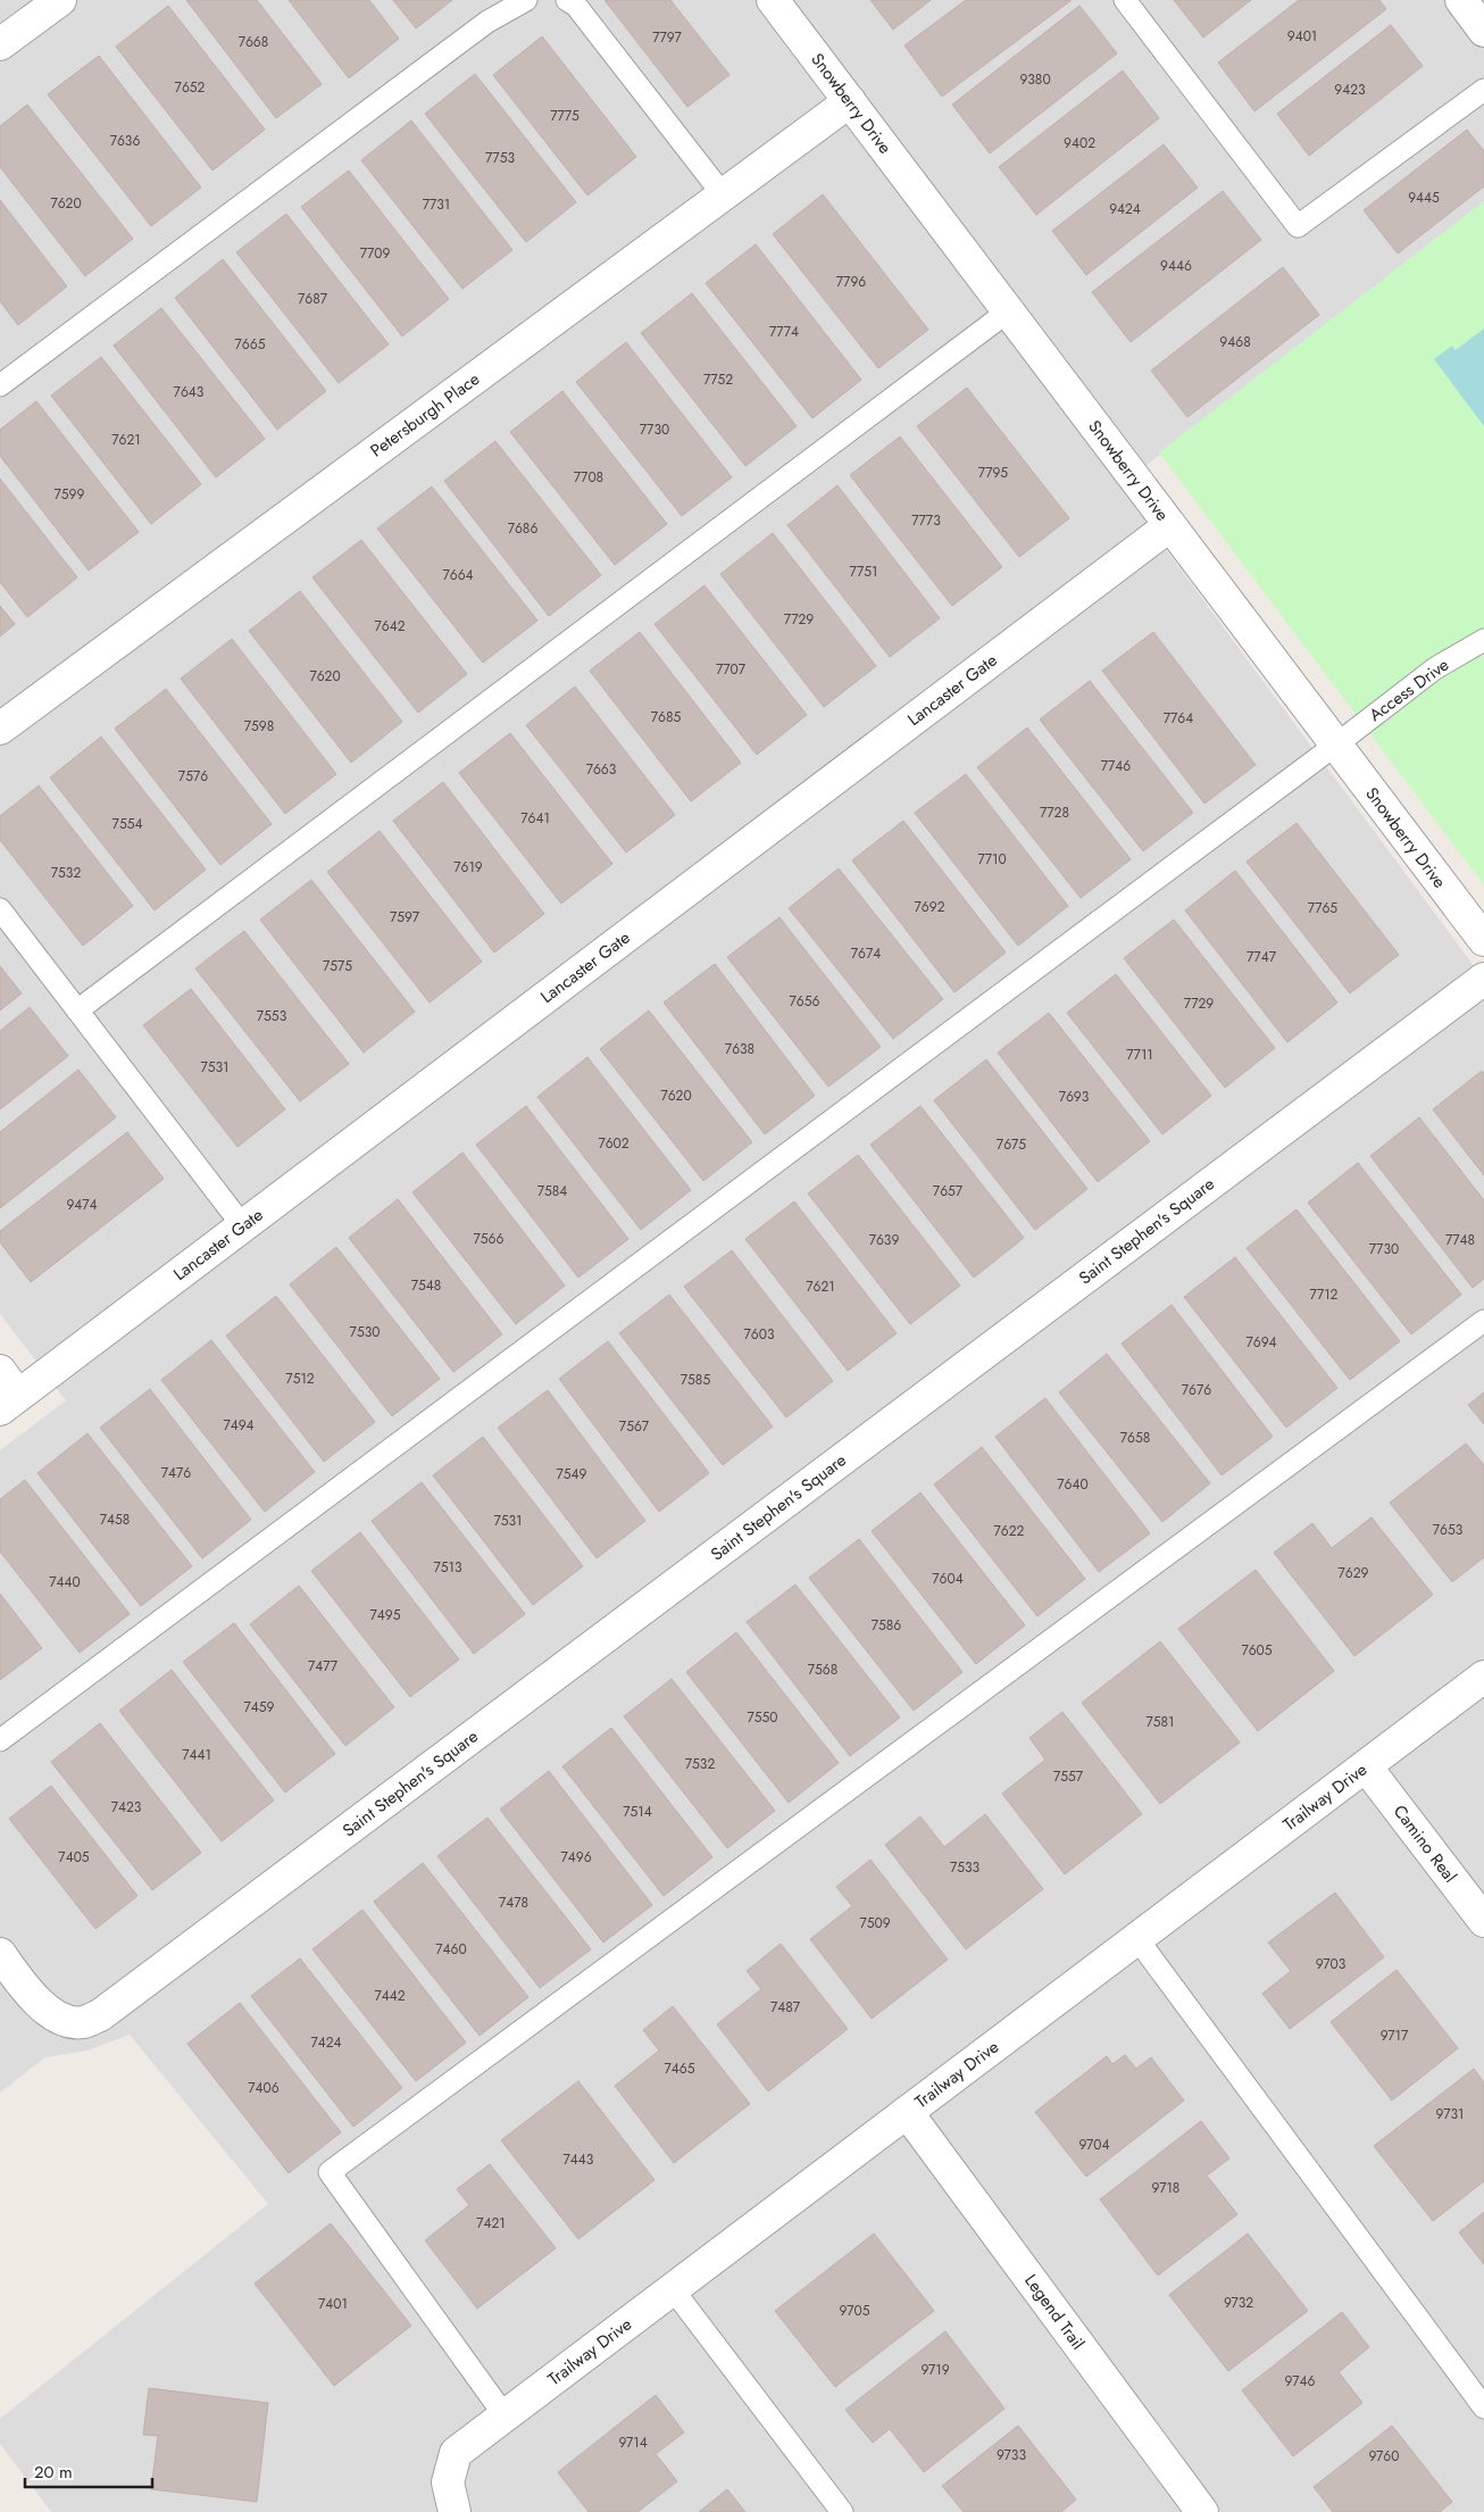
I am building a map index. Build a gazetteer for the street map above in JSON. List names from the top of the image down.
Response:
{
  "streets": {
    "street": [
      "Snowberry Drive",
      "Petersburgh Place",
      "Lancaster Gate",
      "Saint Stephen's Square",
      "Trailway Drive",
      "Camino Real",
      "Legend Trail"
    ],
    "lane": ["Access Drive"]
  },
  "crossings": [
    ["Snowberry Drive", "Petersburgh Place"],
    ["Snowberry Drive", "Lancaster Gate"],
    ["Snowberry Drive", "Access Drive"],
    ["Trailway Drive", "Camino Real"],
    ["Trailway Drive", "Legend Trail"]
  ],
  "house_numbers": [
    "9401",
    "7797",
    "7668",
    "9380",
    "7652",
    "9423",
    "7775",
    "7636",
    "9402",
    "7753",
    "9445",
    "7620",
    "7731",
    "9424",
    "7709",
    "9446",
    "7796",
    "7687",
    "7774",
    "9468",
    "7665",
    "7752",
    "7643",
    "7730",
    "7621",
    "7795",
    "7708",
    "7599",
    "7773",
    "7686",
    "7751",
    "7664",
    "7729",
    "7642",
    "7707",
    "7620",
    "7685",
    "7764",
    "7598",
    "7746",
    "7663",
    "7576",
    "7728",
    "7641",
    "7554",
    "7710",
    "7619",
    "7532",
    "7692",
    "7765",
    "7597",
    "7674",
    "7747",
    "7575",
    "7656",
    "7729",
    "7553",
    "7638",
    "7711",
    "7531",
    "7620",
    "7693",
    "7602",
    "7675",
    "7584",
    "7657",
    "9474",
    "7566",
    "7639",
    "7748",
    "7730",
    "7548",
    "7621",
    "7712",
    "7530",
    "7603",
    "7694",
    "7512",
    "7585",
    "7676",
    "7494",
    "7567",
    "7658",
    "7476",
    "7549",
    "7640",
    "7458",
    "7531",
    "7653",
    "7622",
    "7513",
    "7629",
    "7604",
    "7440",
    "7495",
    "7586",
    "7605",
    "7477",
    "7568",
    "7459",
    "7550",
    "7581",
    "7441",
    "7532",
    "7557",
    "7423",
    "7514",
    "7405",
    "7496",
    "7533",
    "7478",
    "7509",
    "7460",
    "9703",
    "7442",
    "7487",
    "9717",
    "7424",
    "7465",
    "7406",
    "9731",
    "9704",
    "7443",
    "9718",
    "7421",
    "9732",
    "7401",
    "9705",
    "9719",
    "9746",
    "9714",
    "9733",
    "9760"
  ],
  "scale_bar": "20 m"
}
